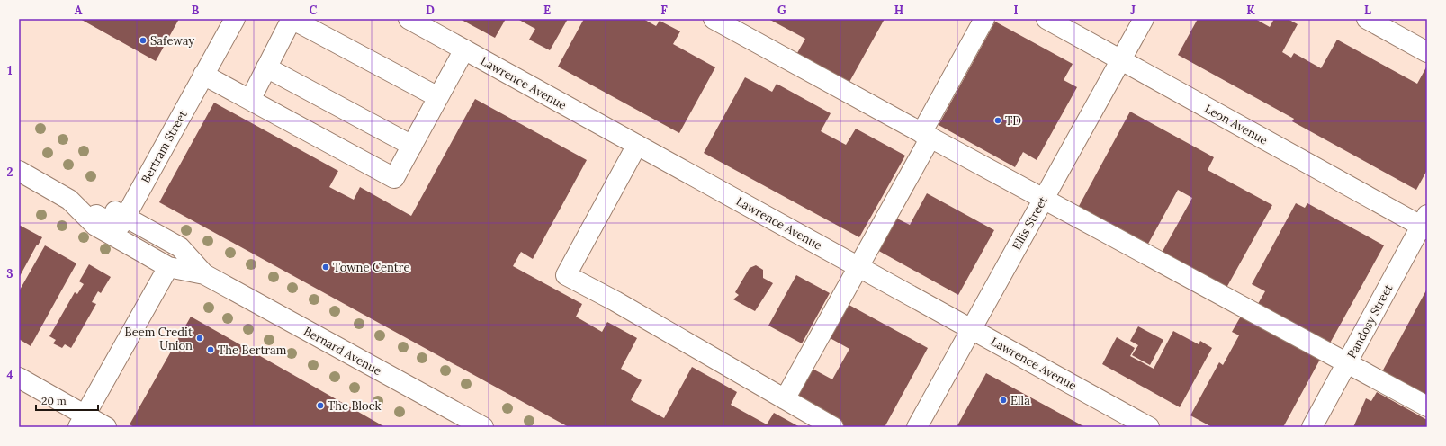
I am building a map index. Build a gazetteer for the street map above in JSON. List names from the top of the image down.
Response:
{
  "streets": {
    "street": [
      "Lawrence Avenue",
      "Leon Avenue",
      "Bertram Street",
      "Ellis Street",
      "Pandosy Street",
      "Bernard Avenue"
    ]
  },
  "crossings": [
    ["Lawrence Avenue", "Ellis Street"],
    ["Leon Avenue", "Ellis Street"],
    ["Leon Avenue", "Pandosy Street"],
    ["Bertram Street", "Bernard Avenue"]
  ],
  "places": [
    "Safeway",
    "TD",
    "Towne Centre",
    "Beem Credit Union",
    "The Bertram",
    "Ella",
    "The Block"
  ],
  "scale_bar": "20 m",
  "grid": {
    "columns": [
      "A",
      "B",
      "C",
      "D",
      "E",
      "F",
      "G",
      "H",
      "I",
      "J",
      "K",
      "L"
    ],
    "rows": [
      "1",
      "2",
      "3",
      "4"
    ]
  }
}
